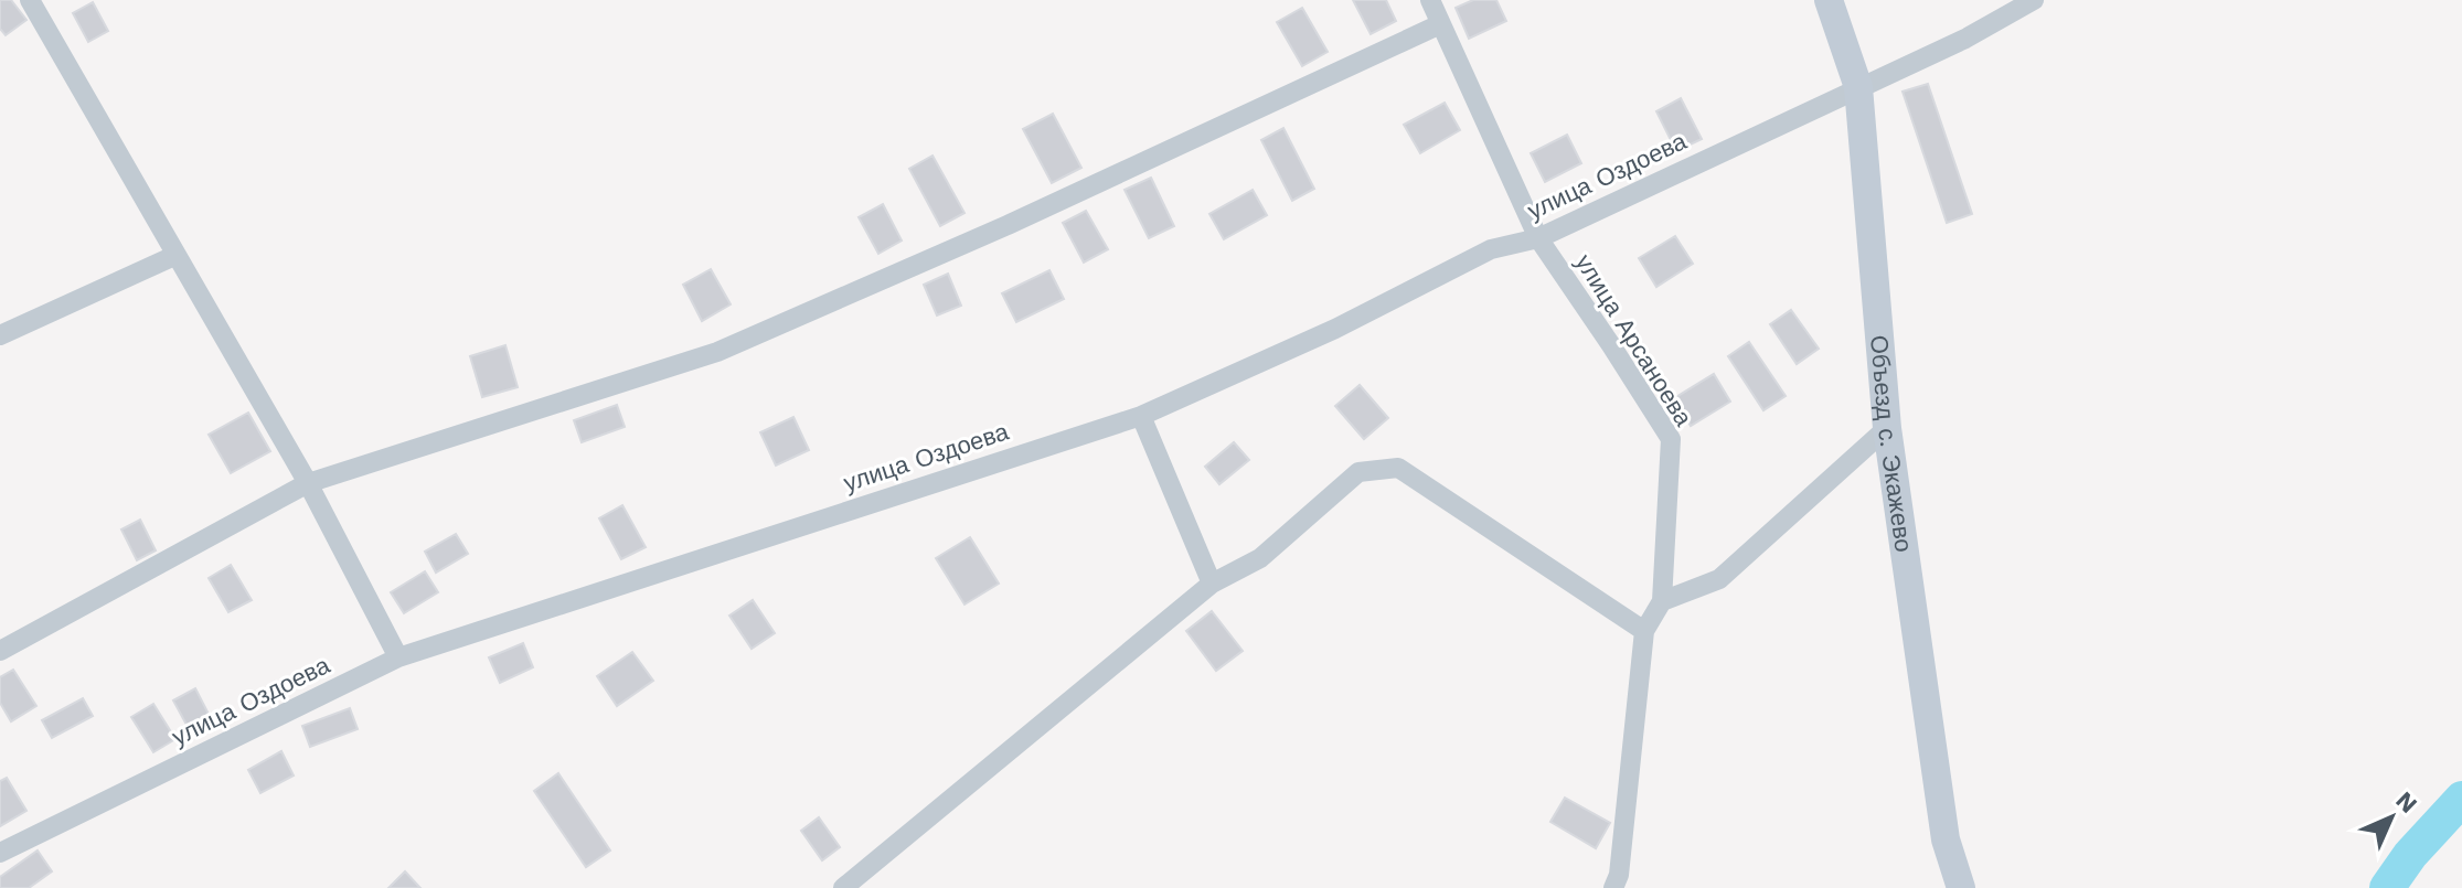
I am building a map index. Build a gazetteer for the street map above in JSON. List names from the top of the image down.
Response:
{
  "streets": {
    "main road": ["Объезд с. Экажево"],
    "street": ["улица Оздоева", "улица Арсаноева"]
  },
  "crossings": [
    ["улица Оздоева", "улица Арсаноева"],
    ["улица Оздоева", "Объезд с. Экажево"]
  ],
  "north": "top right"
}
